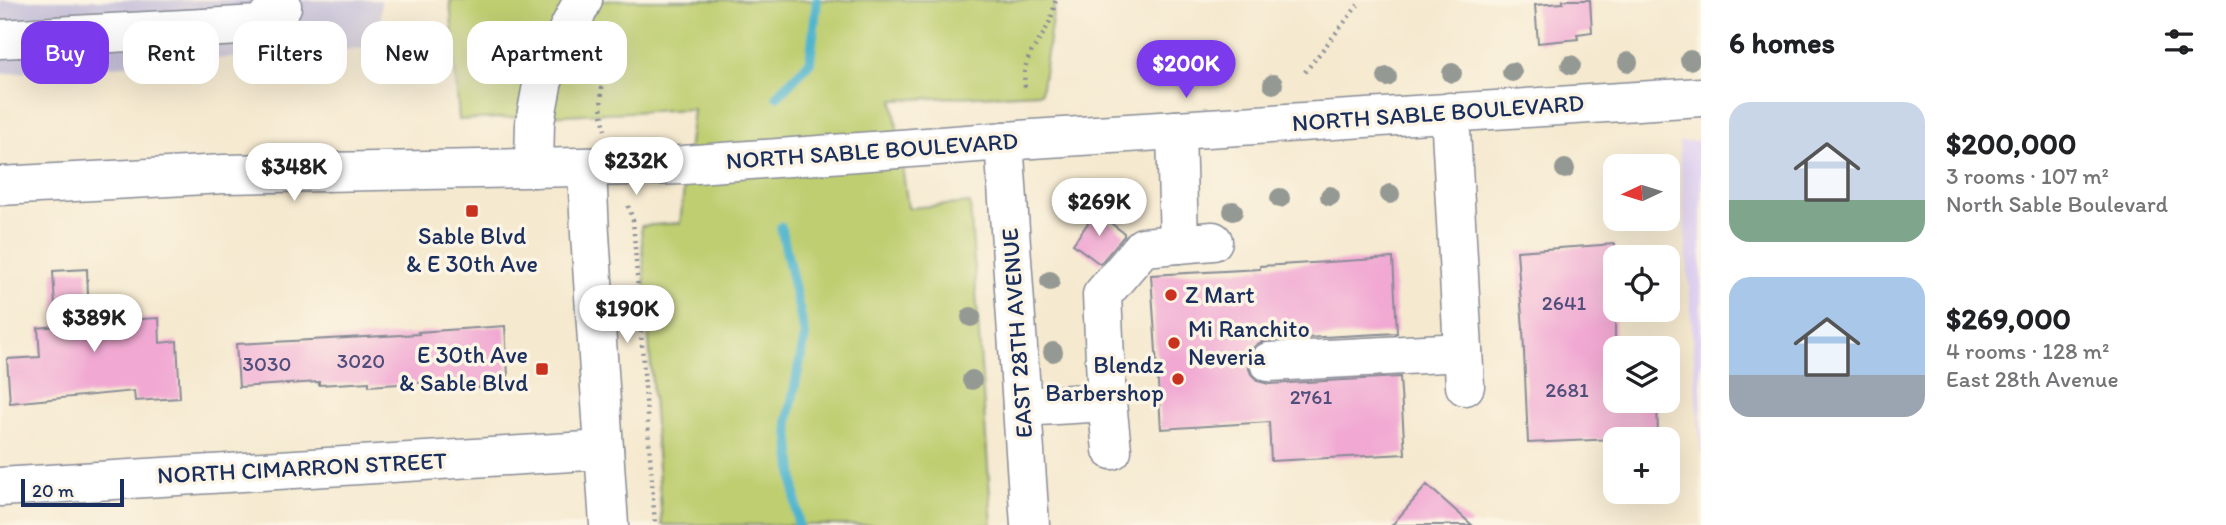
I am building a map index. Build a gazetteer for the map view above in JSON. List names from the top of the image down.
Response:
{
  "streets": {
    "street": ["NORTH SABLE BOULEVARD", "EAST 28TH AVENUE", "NORTH CIMARRON STREET"]
  },
  "crossings": [
    ["NORTH SABLE BOULEVARD", "EAST 28TH AVENUE"]
  ],
  "places": {
    "transit": ["Sable Blvd & E 30th Ave", "E 30th Ave & Sable Blvd"],
    "other": ["Z Mart", "Mi Ranchito Neveria", "Blendz Barbershop"]
  },
  "house_numbers": [
    "2641",
    "3020",
    "3030",
    "2681",
    "2761"
  ],
  "scale_bar": "20 m",
  "north": "left",
  "page": {
    "heading": "6 homes",
    "chip": [
      "Buy",
      "Rent",
      "Filters",
      "New",
      "Apartment"
    ],
    "price": [
      "$200K",
      "$232K",
      "$348K",
      "$269K",
      "$190K",
      "$389K"
    ],
    "list": [
      {
        "name": "$200,000",
        "note": "3 rooms · 107 m² · North Sable Boulevard"
      },
      {
        "name": "$269,000",
        "note": "4 rooms · 128 m² · East 28th Avenue"
      }
    ],
    "map_buttons": "+",
    "scale": "20 m"
  }
}
